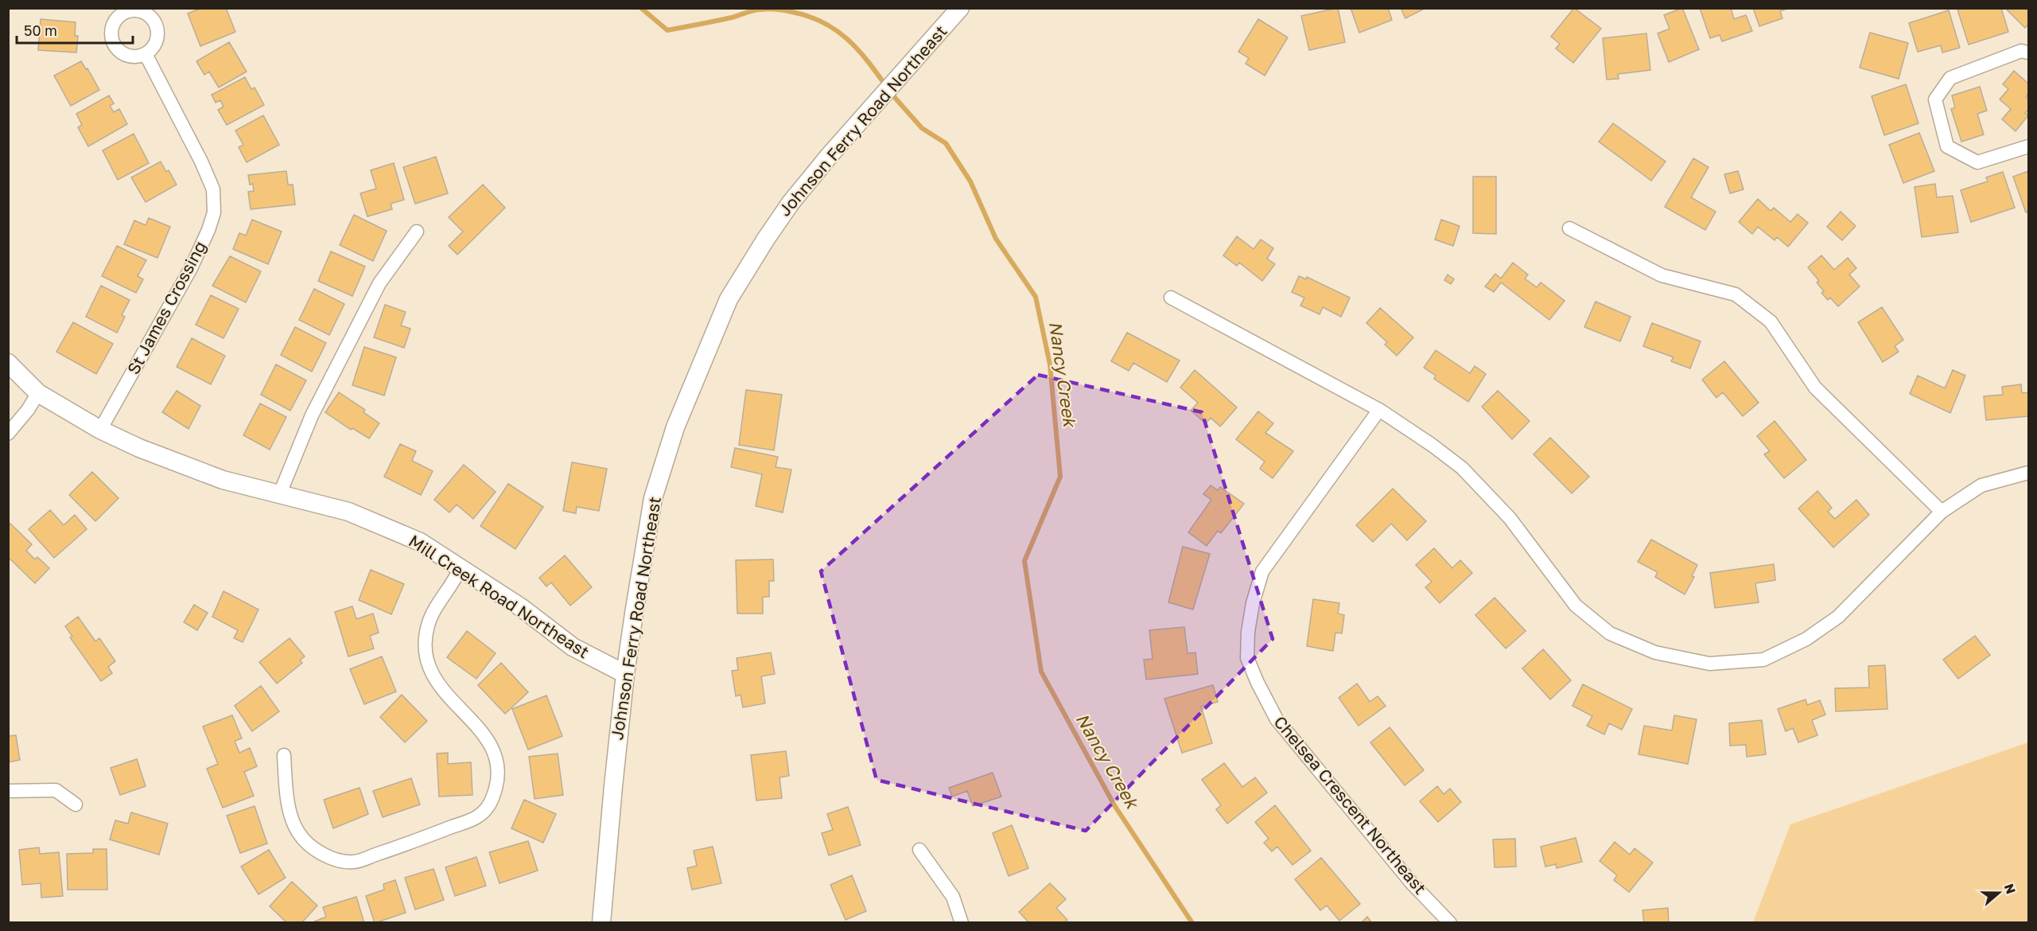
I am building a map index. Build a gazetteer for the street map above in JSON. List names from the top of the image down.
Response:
{
  "streets": {
    "main road": ["Johnson Ferry Road Northeast", "Mill Creek Road Northeast"],
    "street": ["St James Crossing", "Chelsea Crescent Northeast"]
  },
  "crossings": [
    ["Johnson Ferry Road Northeast", "Mill Creek Road Northeast"],
    ["St James Crossing", "Mill Creek Road Northeast"]
  ],
  "water": ["Nancy Creek"],
  "scale_bar": "50 m",
  "north": "right"
}
